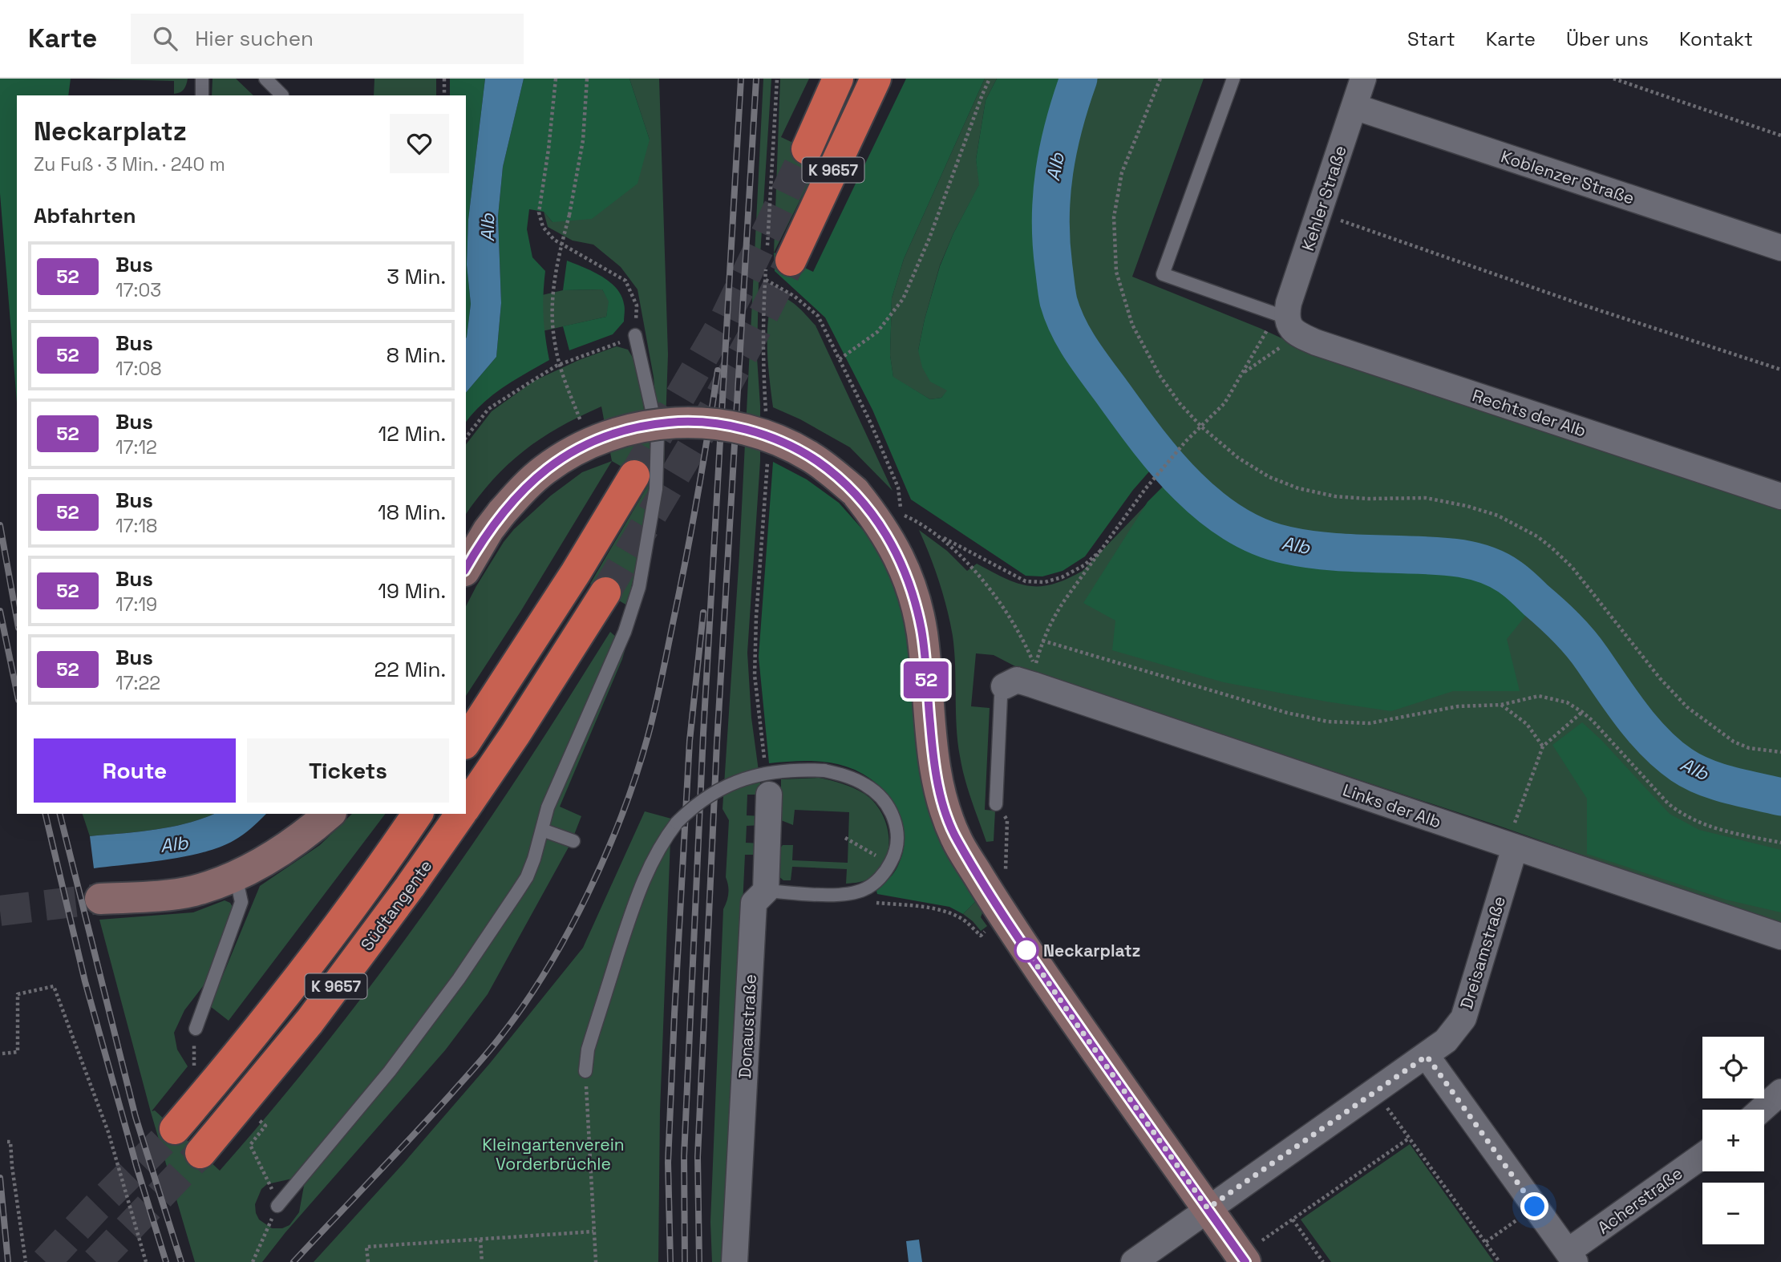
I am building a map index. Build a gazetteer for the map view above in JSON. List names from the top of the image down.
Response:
{
  "streets": {
    "highway": ["K 9657", "Südtangente"],
    "street": [
      "Koblenzer Straße",
      "Kehler Straße",
      "Rechts der Alb",
      "Links der Alb",
      "Dreisamstraße",
      "Donaustraße",
      "Acherstraße"
    ]
  },
  "crossings": [
    ["Koblenzer Straße", "Kehler Straße"],
    ["Kehler Straße", "Rechts der Alb"],
    ["Links der Alb", "Dreisamstraße"]
  ],
  "water": ["Alb"],
  "parks": ["Kleingartenverein Vorderbrüchle"],
  "places": ["Neckarplatz"],
  "lines": ["bus line 52"],
  "page": {
    "header": "Karte",
    "search": "Hier suchen",
    "nav": [
      "Start",
      "Karte",
      "Über uns",
      "Kontakt"
    ],
    "on_map": "52",
    "heading": [
      ["Neckarplatz", "Zu Fuß · 3 Min. · 240 m"],
      "Abfahrten"
    ],
    "list": [
      {
        "mark": "52",
        "name": "Bus",
        "note": "17:03",
        "value": "3 Min."
      },
      {
        "mark": "52",
        "name": "Bus",
        "note": "17:08",
        "value": "8 Min."
      },
      {
        "mark": "52",
        "name": "Bus",
        "note": "17:12",
        "value": "12 Min."
      },
      {
        "mark": "52",
        "name": "Bus",
        "note": "17:18",
        "value": "18 Min."
      },
      {
        "mark": "52",
        "name": "Bus",
        "note": "17:19",
        "value": "19 Min."
      },
      {
        "mark": "52",
        "name": "Bus",
        "note": "17:22",
        "value": "22 Min."
      }
    ],
    "buttons": ["Route", "Tickets"],
    "map_buttons": ["+", "−"]
  }
}
